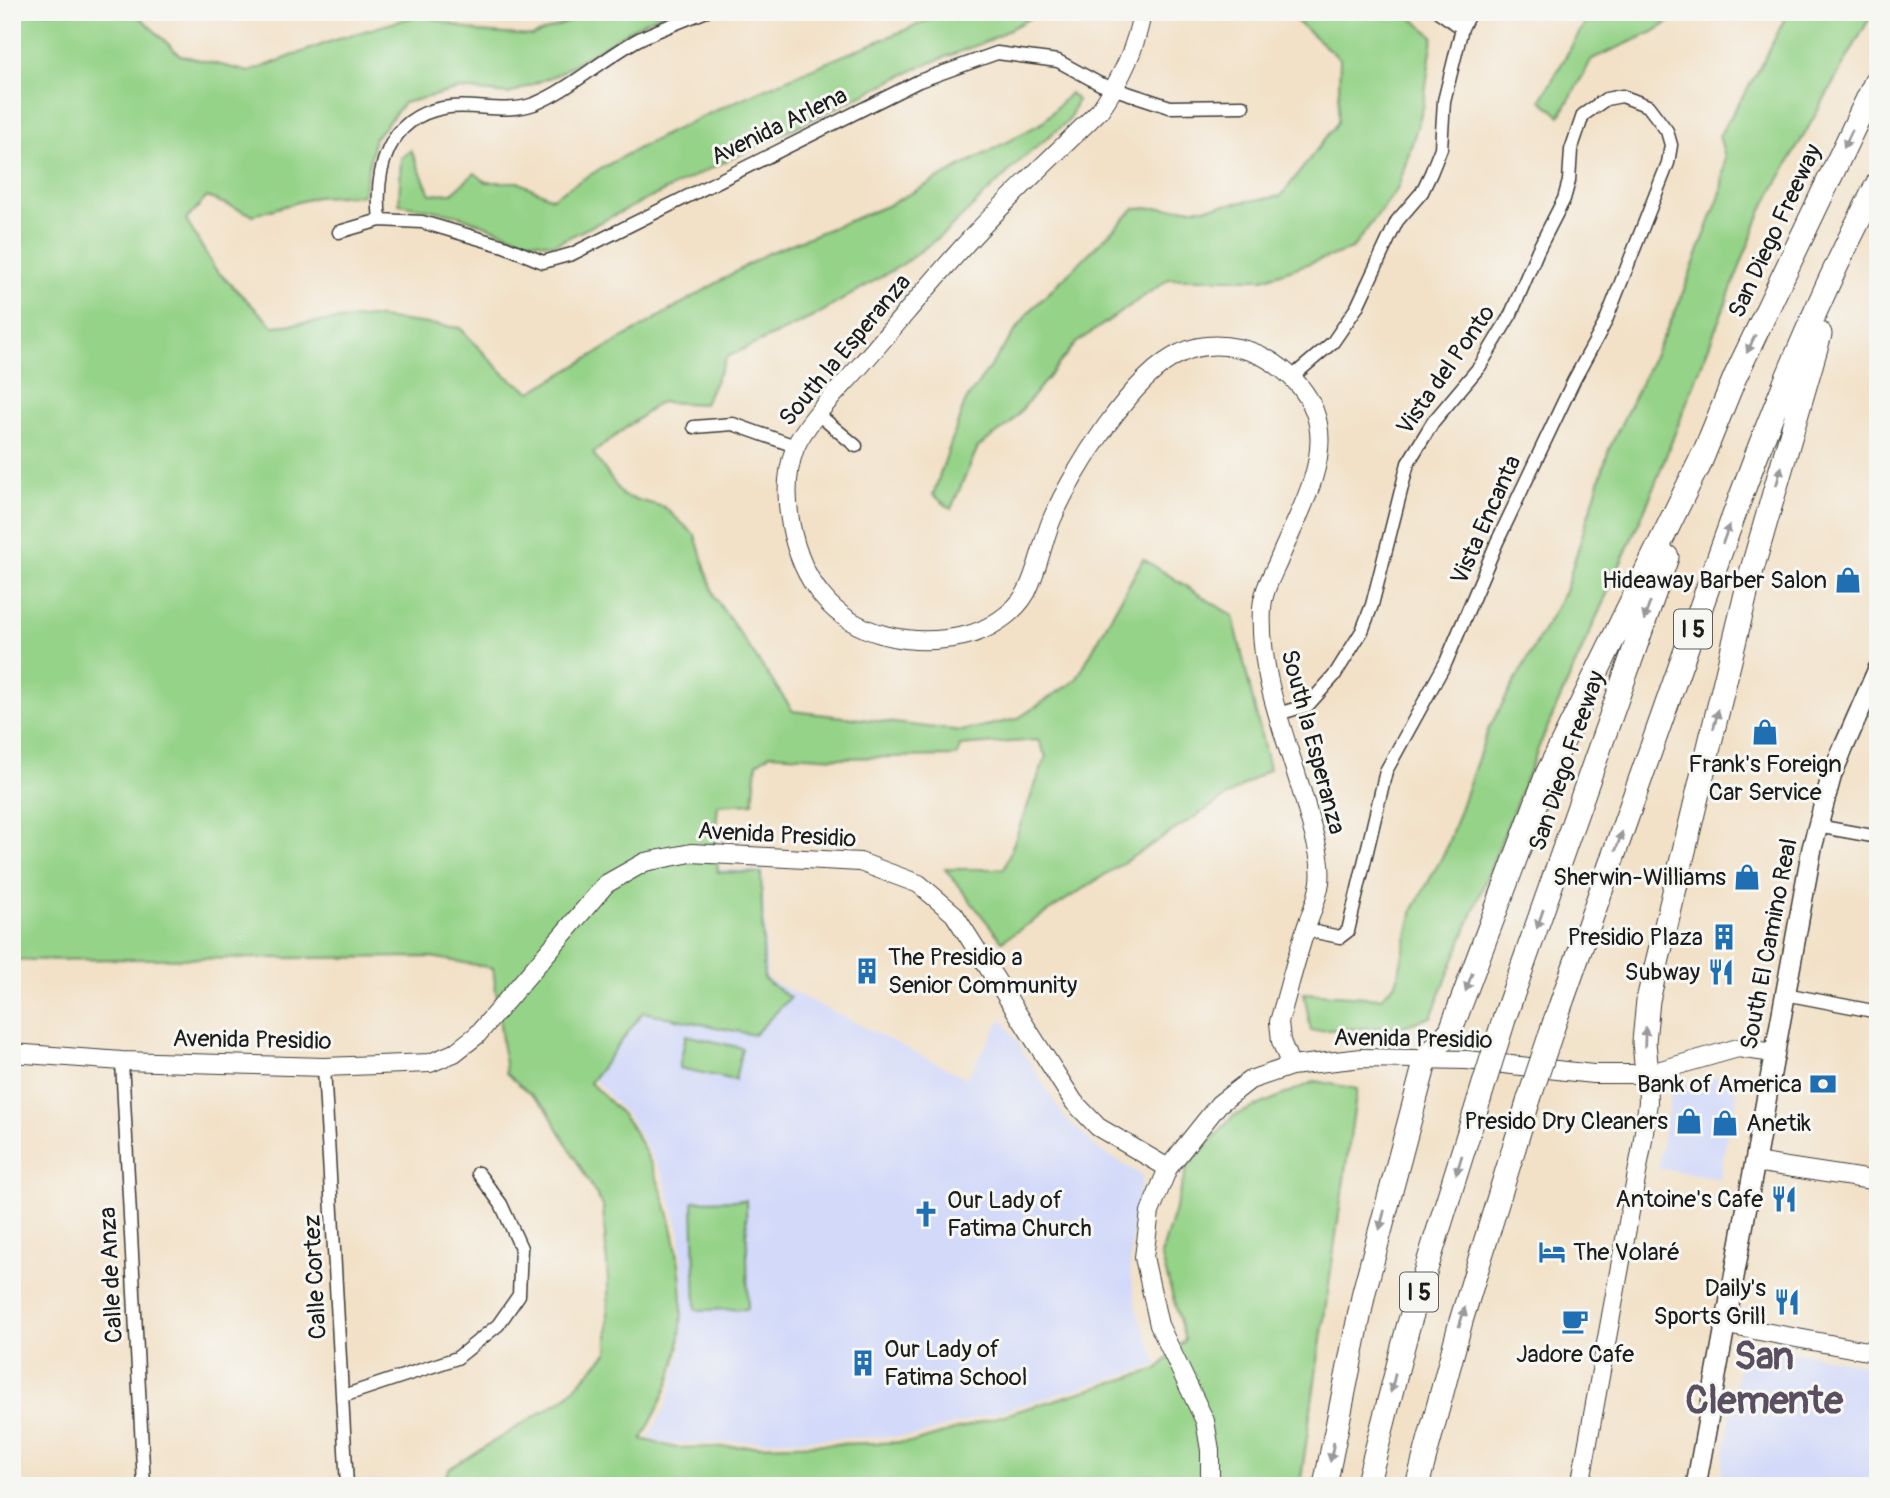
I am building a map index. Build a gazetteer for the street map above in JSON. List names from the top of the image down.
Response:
{
  "streets": {
    "highway": ["San Diego Freeway", "I 5"],
    "main road": ["South El Camino Real"],
    "street": [
      "Avenida Arlena",
      "South la Esperanza",
      "Vista del Ponto",
      "Vista Encanta",
      "Avenida Presidio",
      "Calle de Anza",
      "Calle Cortez"
    ]
  },
  "crossings": [
    ["Avenida Arlena", "South la Esperanza"],
    ["South la Esperanza", "Vista del Ponto"],
    ["South la Esperanza", "Vista Encanta"],
    ["South la Esperanza", "Avenida Presidio"],
    ["Vista del Ponto", "Vista Encanta"],
    ["Avenida Presidio", "South El Camino Real"],
    ["Avenida Presidio", "Calle de Anza"],
    ["Avenida Presidio", "Calle Cortez"]
  ],
  "districts": ["San Clemente"],
  "places": {
    "shop": [
      "Hideaway Barber Salon",
      "Frank's Foreign Car Service",
      "Sherwin-Williams",
      "Presido Dry Cleaners",
      "Anetik"
    ],
    "building": ["Presidio Plaza", "The Presidio a Senior Community", "Our Lady of Fatima School"],
    "restaurant": ["Subway", "Antoine's Cafe", "Daily's Sports Grill"],
    "bank": ["Bank of America"],
    "church": ["Our Lady of Fatima Church"],
    "hotel": ["The Volaré"],
    "cafe": ["Jadore Cafe"]
  }
}
